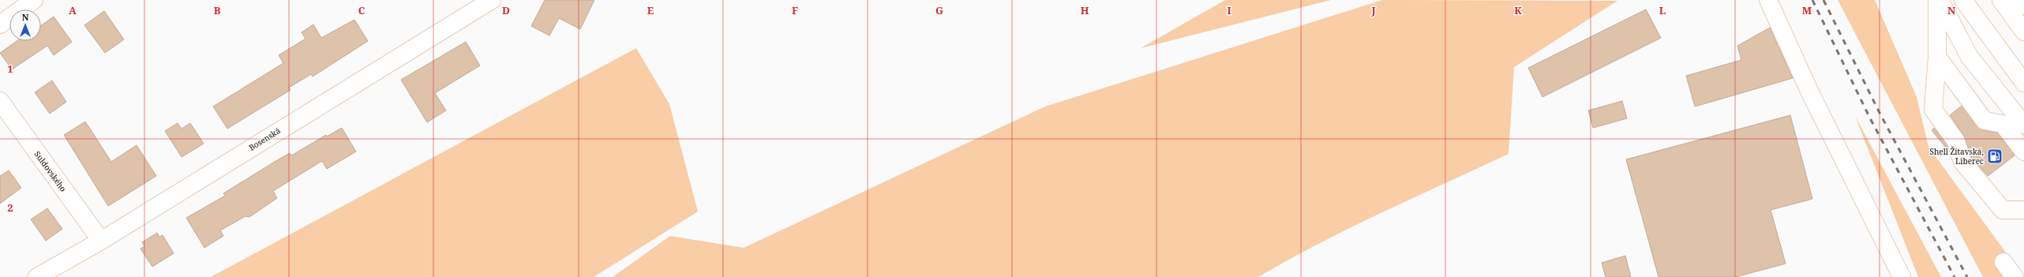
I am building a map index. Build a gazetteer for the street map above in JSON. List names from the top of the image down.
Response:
{
  "streets": {
    "main road": ["Bosenská", "Suldovského"]
  },
  "crossings": [
    ["Bosenská", "Suldovského"]
  ],
  "places": {
    "fuel station": ["Shell Žitavská, Liberec"]
  },
  "north": "top",
  "grid": {
    "columns": [
      "A",
      "B",
      "C",
      "D",
      "E",
      "F",
      "G",
      "H",
      "I",
      "J",
      "K",
      "L",
      "M",
      "N"
    ],
    "rows": ["1", "2"]
  }
}
